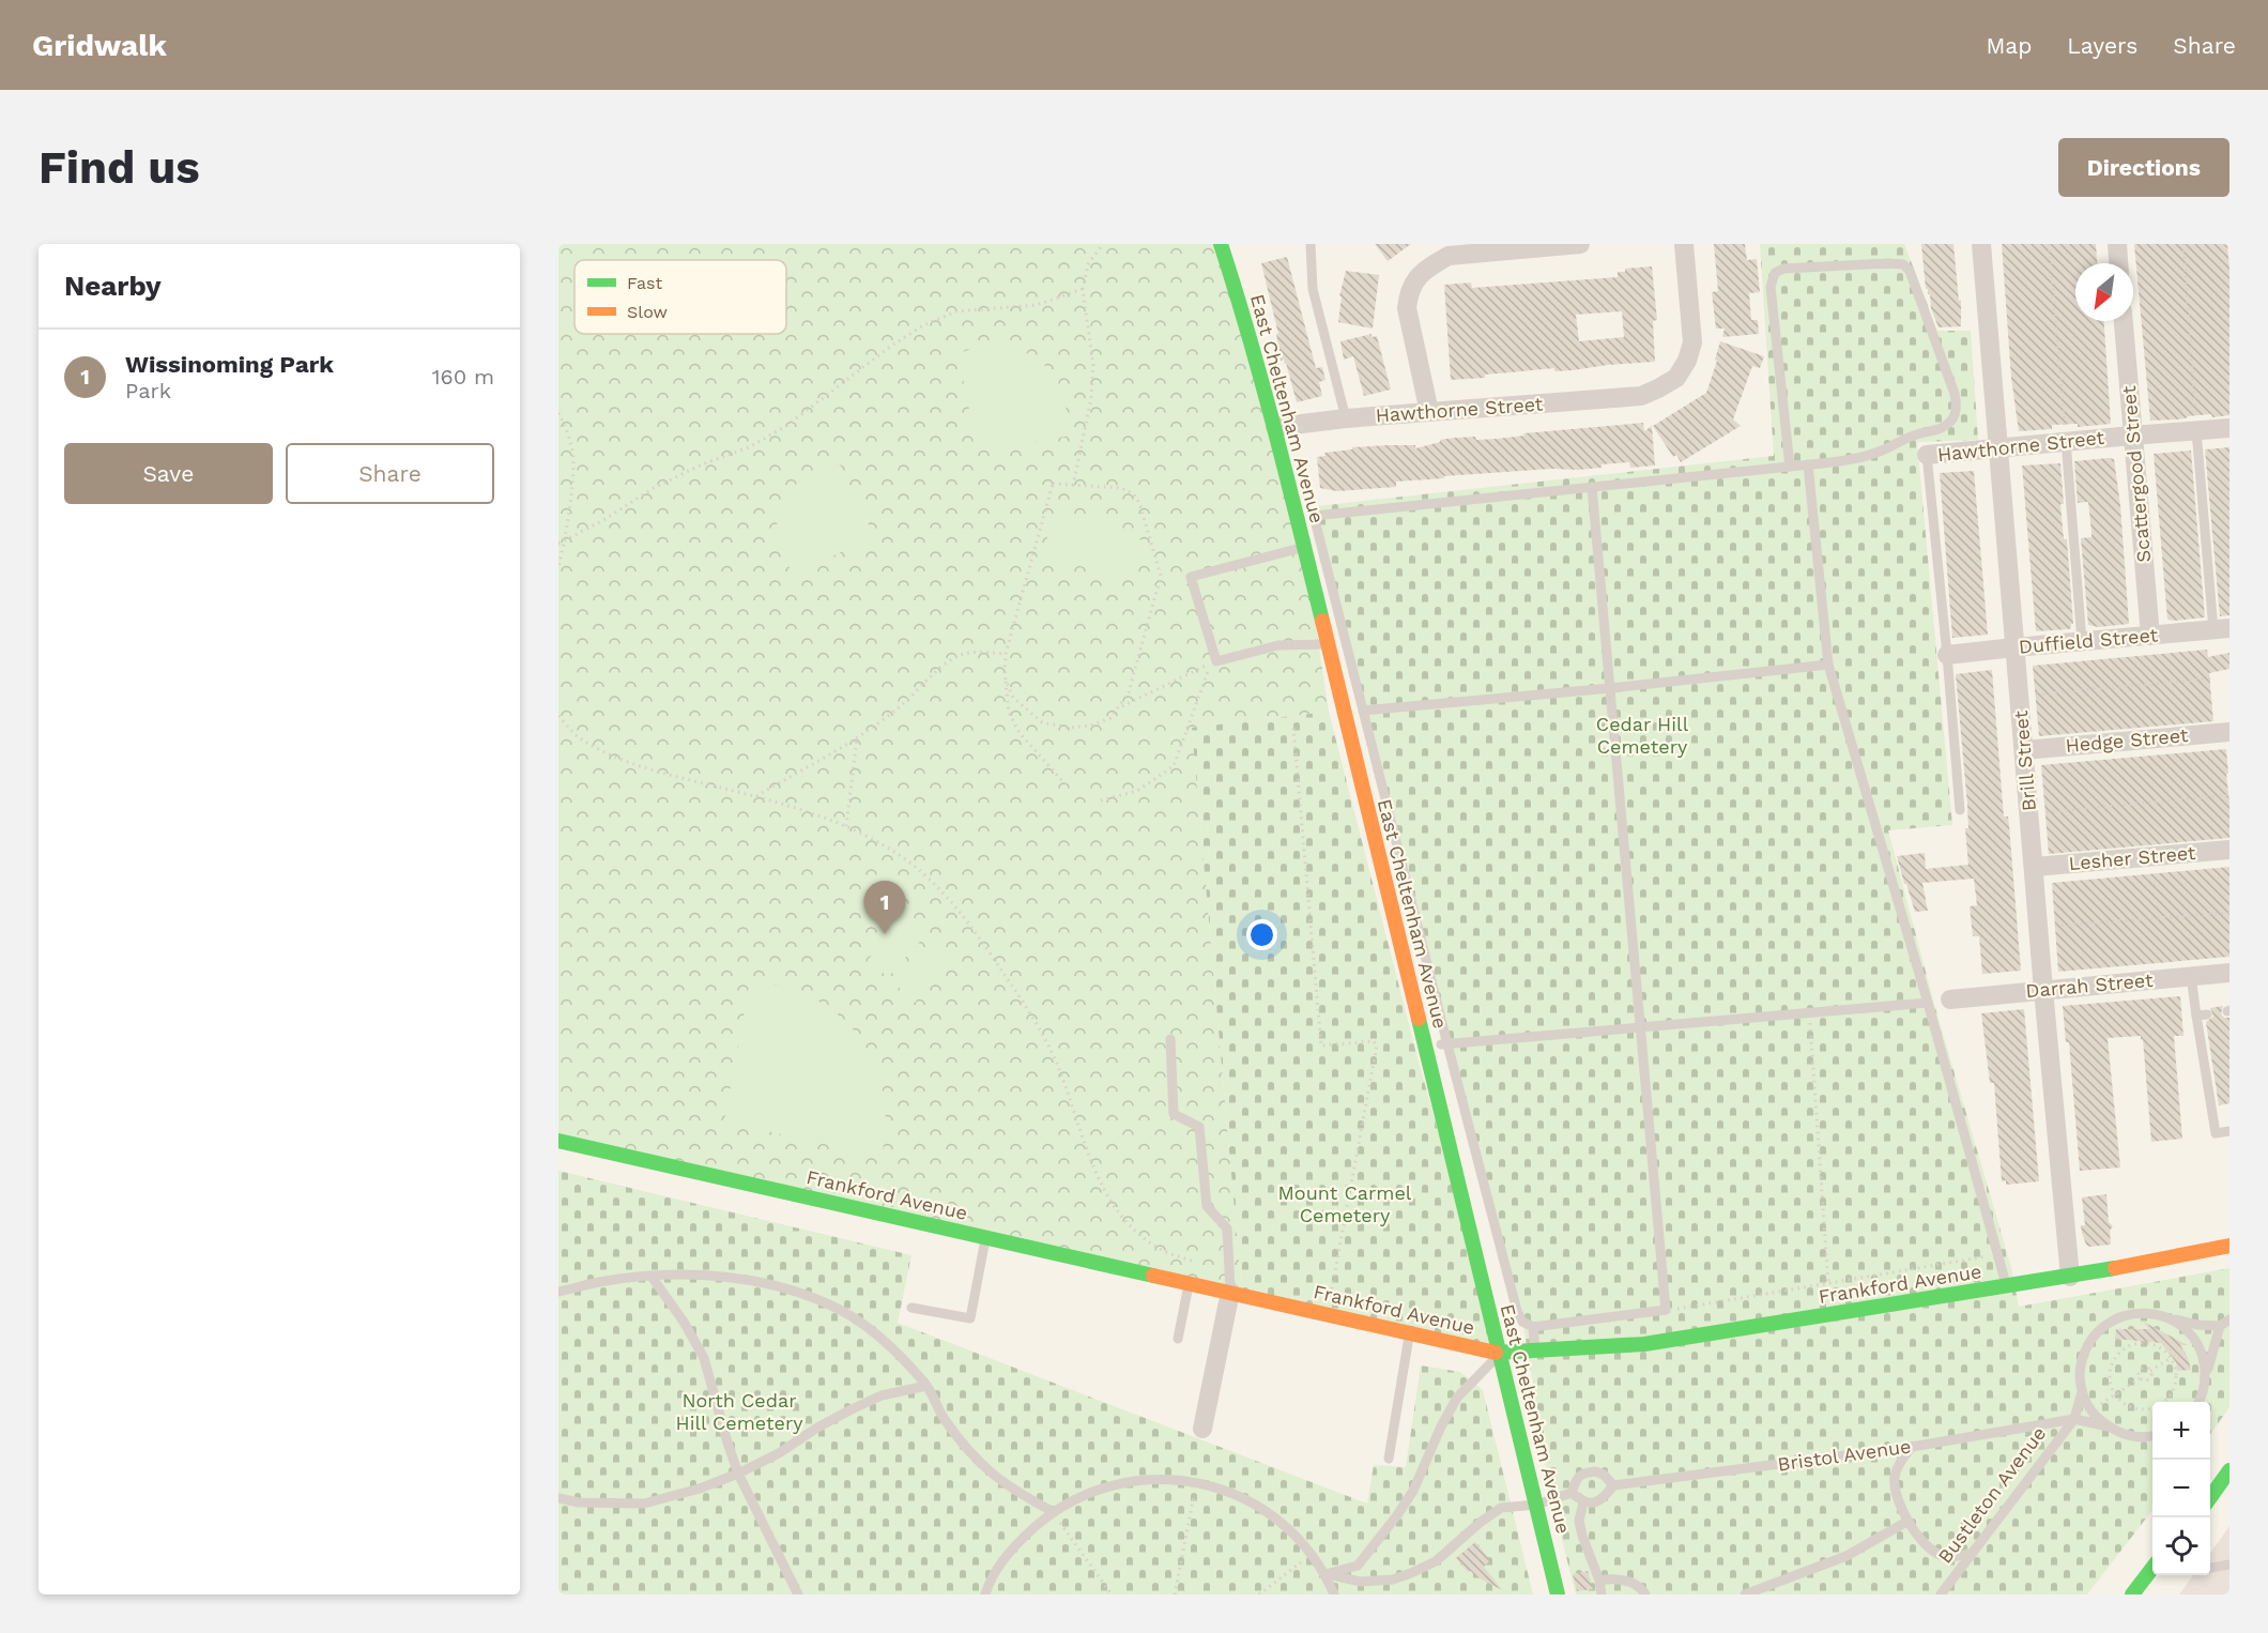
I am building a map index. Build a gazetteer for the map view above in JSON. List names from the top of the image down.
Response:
{
  "streets": {
    "main road": ["East Cheltenham Avenue", "Frankford Avenue"],
    "street": [
      "Hawthorne Street",
      "Scattergood Street",
      "Duffield Street",
      "Hedge Street",
      "Brill Street",
      "Lesher Street",
      "Darrah Street"
    ],
    "lane": ["Bristol Avenue", "Bustleton Avenue"]
  },
  "crossings": [
    ["East Cheltenham Avenue", "Hawthorne Street"],
    ["East Cheltenham Avenue", "Frankford Avenue"],
    ["Hawthorne Street", "Scattergood Street"],
    ["Hawthorne Street", "Brill Street"],
    ["Scattergood Street", "Duffield Street"],
    ["Duffield Street", "Brill Street"],
    ["Hedge Street", "Brill Street"],
    ["Brill Street", "Lesher Street"],
    ["Brill Street", "Darrah Street"],
    ["Brill Street", "Frankford Avenue"],
    ["Bristol Avenue", "Bustleton Avenue"]
  ],
  "parks": ["Cedar Hill Cemetery", "Mount Carmel Cemetery", "North Cedar Hill Cemetery"],
  "legend": ["Fast", "Slow"],
  "north": "bottom left",
  "page": {
    "header": "Gridwalk",
    "nav": ["Map", "Layers", "Share"],
    "buttons": [
      "Directions",
      ["Save", "Share"]
    ],
    "title": "Find us",
    "heading": "Nearby",
    "list": [
      {
        "mark": "1",
        "name": "Wissinoming Park",
        "note": "Park",
        "value": "160 m"
      }
    ],
    "pins": "1",
    "map_buttons": ["+", "−"]
  }
}
